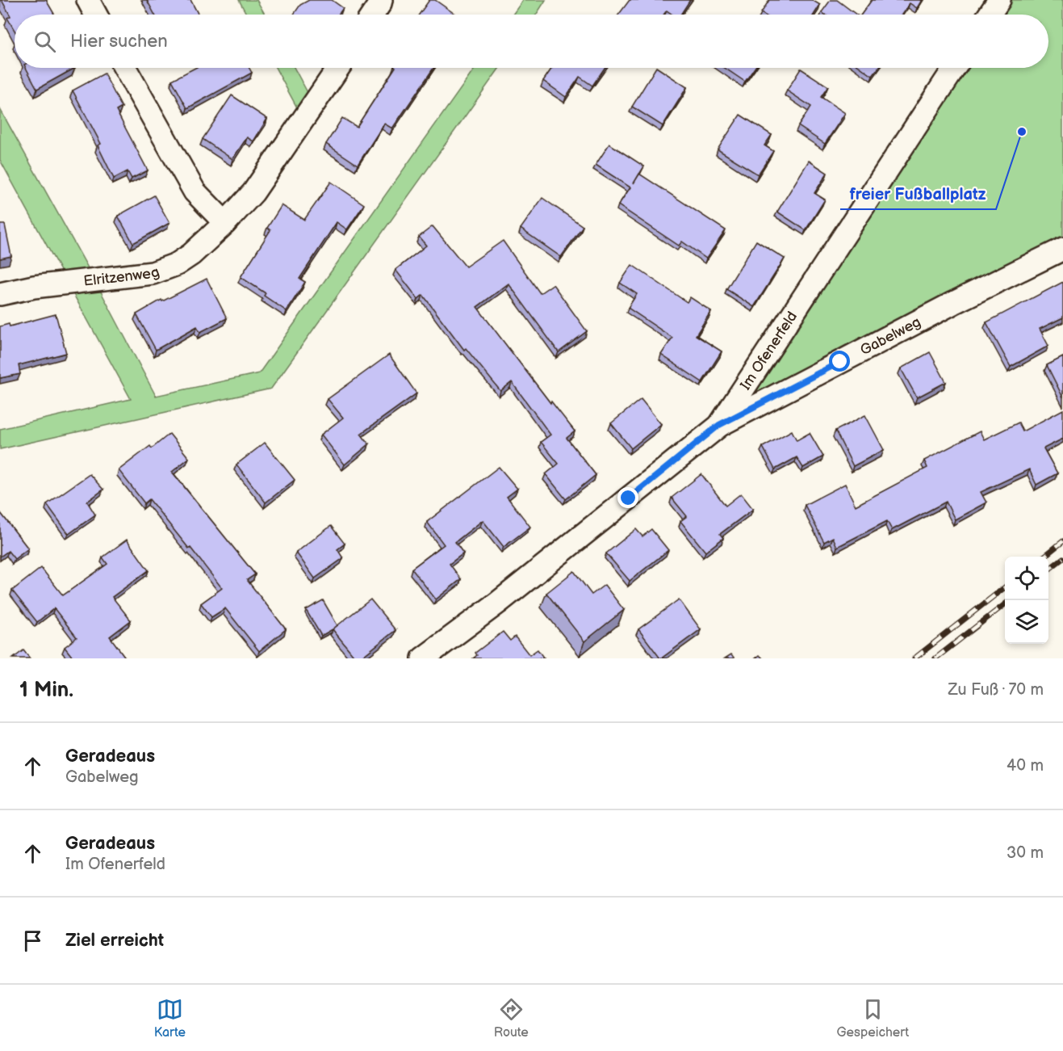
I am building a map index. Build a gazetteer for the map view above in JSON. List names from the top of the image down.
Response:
{
  "streets": {
    "street": ["Elritzenweg", "Gabelweg", "Im Ofenerfeld"]
  },
  "crossings": [
    ["Gabelweg", "Im Ofenerfeld"]
  ],
  "places": ["freier Fußballplatz"],
  "page": {
    "search": "Hier suchen",
    "heading": ["1 Min.", "Zu Fuß · 70 m"],
    "list": [
      ["Geradeaus", "Gabelweg", "40 m"],
      ["Geradeaus", "Im Ofenerfeld", "30 m"],
      "Ziel erreicht"
    ],
    "nav": ["Karte", "Route", "Gespeichert"]
  }
}
